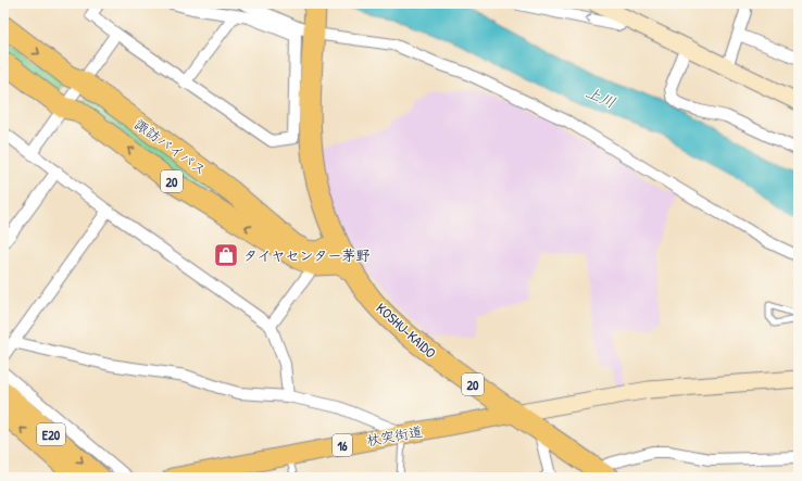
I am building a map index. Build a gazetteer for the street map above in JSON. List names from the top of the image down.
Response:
{
  "streets": {
    "highway": [
      "諏訪バイパス",
      "20",
      "KOSHU-KAIDO",
      "E20"
    ],
    "main road": ["杖突街道", "16"]
  },
  "crossings": [
    ["諏訪バイパス", "KOSHU-KAIDO"],
    ["KOSHU-KAIDO", "杖突街道"]
  ],
  "water": ["上川"],
  "places": {
    "shop": ["タイヤセンター茅野"]
  }
}
